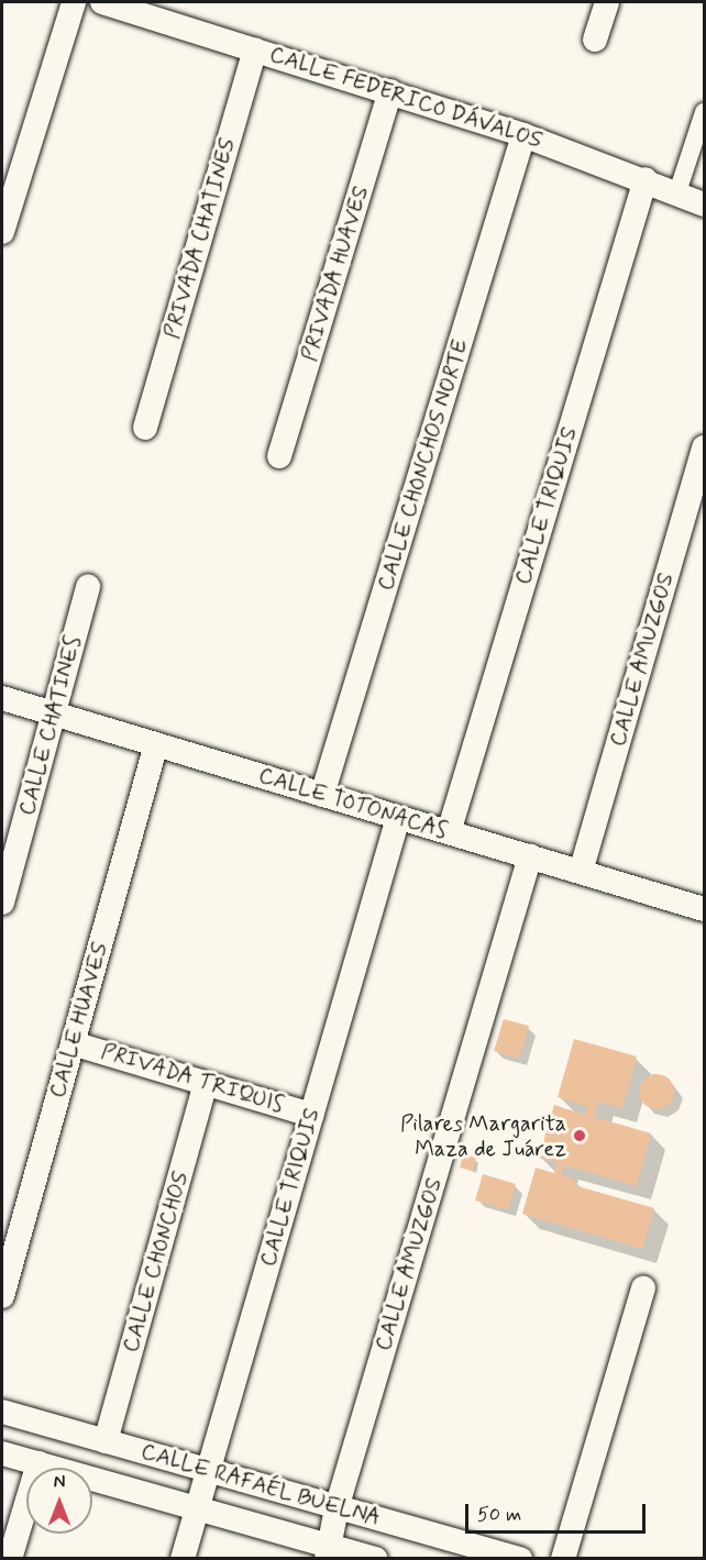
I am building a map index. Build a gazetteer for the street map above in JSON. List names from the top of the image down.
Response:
{
  "streets": {
    "street": [
      "CALLE FEDERICO DÁVALOS",
      "PRIVADA CHATINES",
      "PRIVADA HUAVES",
      "CALLE CHONCHOS NORTE",
      "CALLE TRIQUIS",
      "CALLE AMUZGOS",
      "CALLE CHATINES",
      "CALLE TOTONACAS",
      "CALLE HUAVES",
      "PRIVADA TRIQUIS",
      "CALLE CHONCHOS",
      "CALLE RAFAÉL BUELNA"
    ]
  },
  "crossings": [
    ["CALLE FEDERICO DÁVALOS", "PRIVADA CHATINES"],
    ["CALLE FEDERICO DÁVALOS", "PRIVADA HUAVES"],
    ["CALLE FEDERICO DÁVALOS", "CALLE CHONCHOS NORTE"],
    ["CALLE FEDERICO DÁVALOS", "CALLE TRIQUIS"],
    ["CALLE CHONCHOS NORTE", "CALLE TOTONACAS"],
    ["CALLE TRIQUIS", "CALLE TOTONACAS"],
    ["CALLE TRIQUIS", "PRIVADA TRIQUIS"],
    ["CALLE TRIQUIS", "CALLE RAFAÉL BUELNA"],
    ["CALLE AMUZGOS", "CALLE TOTONACAS"],
    ["CALLE AMUZGOS", "CALLE RAFAÉL BUELNA"],
    ["CALLE CHATINES", "CALLE TOTONACAS"],
    ["CALLE TOTONACAS", "CALLE HUAVES"],
    ["CALLE HUAVES", "PRIVADA TRIQUIS"],
    ["PRIVADA TRIQUIS", "CALLE CHONCHOS"],
    ["CALLE CHONCHOS", "CALLE RAFAÉL BUELNA"]
  ],
  "places": ["Pilares Margarita Maza de Juárez"],
  "scale_bar": "50 m",
  "north": "top"
}
